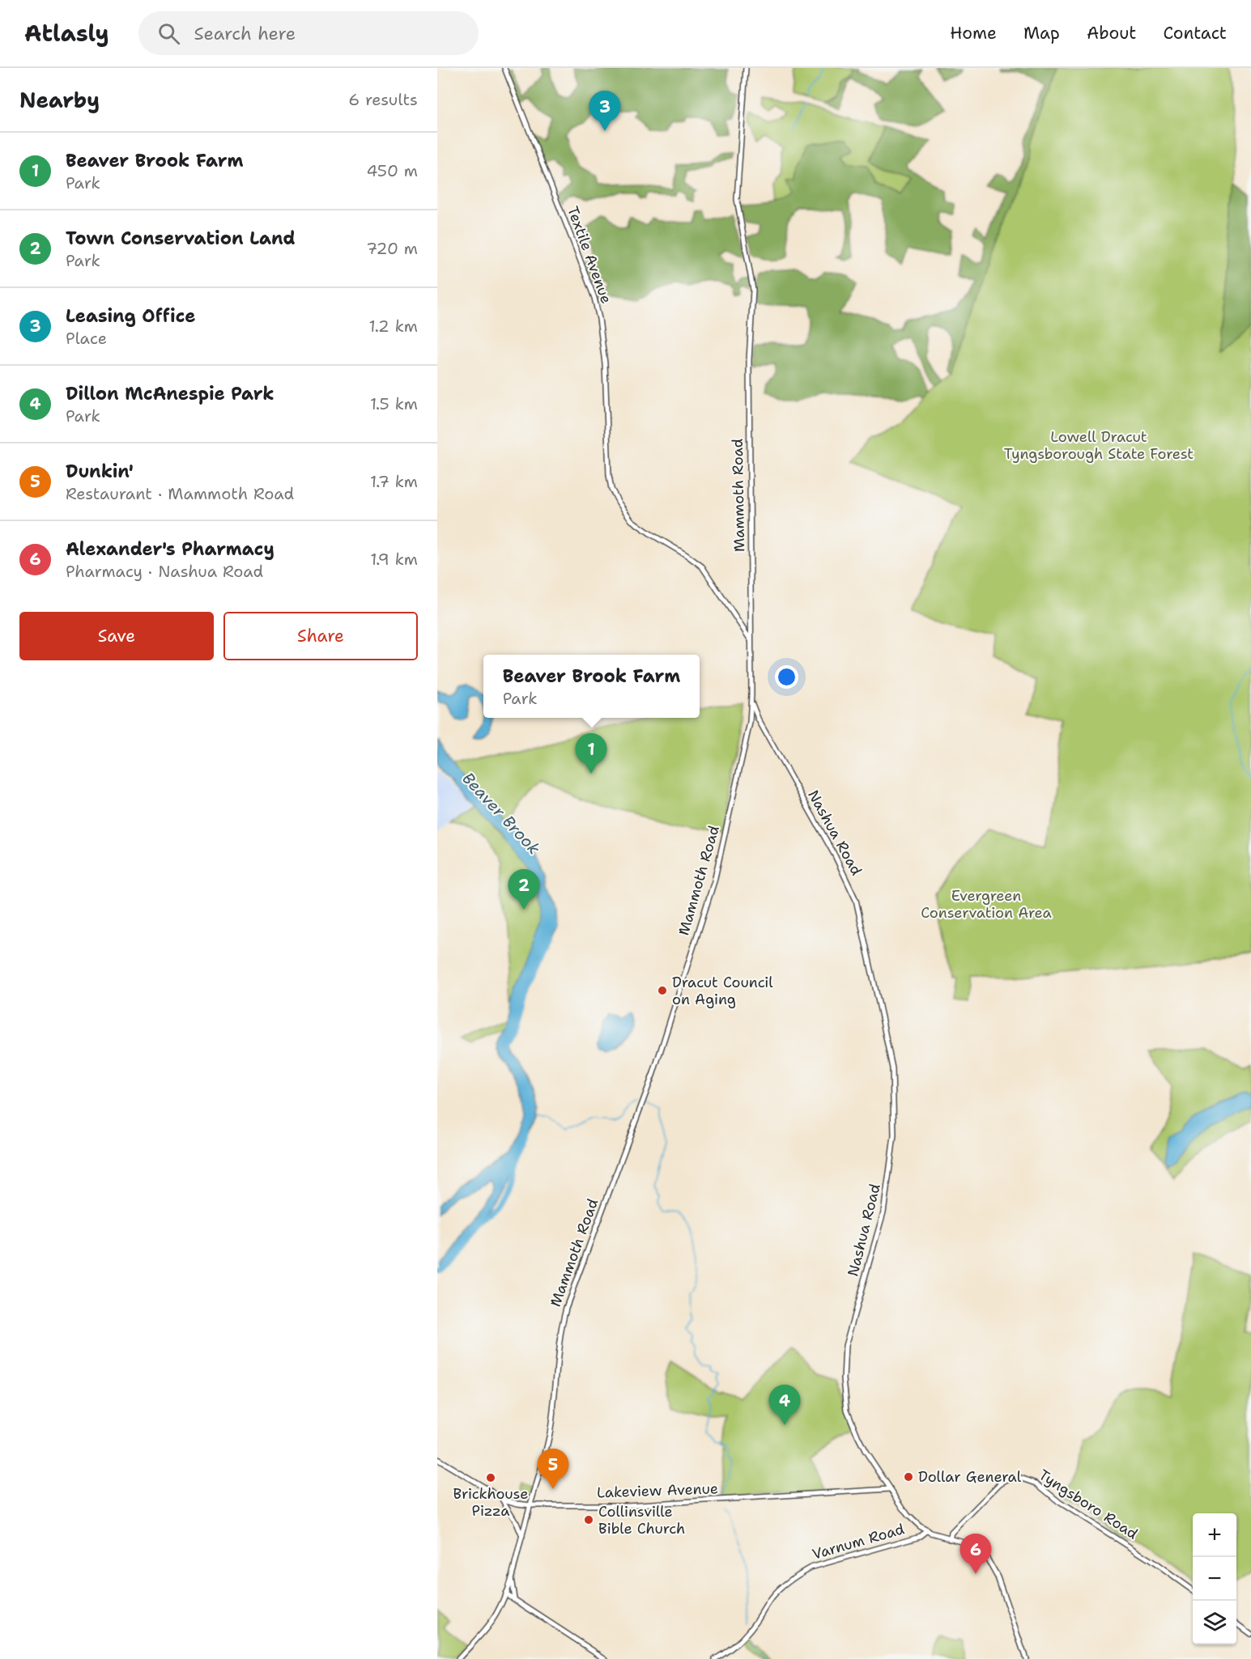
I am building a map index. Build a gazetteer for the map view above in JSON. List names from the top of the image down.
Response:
{
  "streets": {
    "main road": [
      "Textile Avenue",
      "Mammoth Road",
      "Nashua Road",
      "Lakeview Avenue",
      "Tyngsboro Road",
      "Varnum Road"
    ]
  },
  "crossings": [
    ["Mammoth Road", "Nashua Road"],
    ["Mammoth Road", "Lakeview Avenue"],
    ["Nashua Road", "Lakeview Avenue"],
    ["Nashua Road", "Tyngsboro Road"],
    ["Nashua Road", "Varnum Road"]
  ],
  "water": ["Beaver Brook"],
  "parks": ["Lowell Dracut Tyngsborough State Forest", "Evergreen Conservation Area"],
  "places": [
    "Dracut Council on Aging",
    "Dollar General",
    "Brickhouse Pizza",
    "Collinsville Bible Church"
  ],
  "page": {
    "header": "Atlasly",
    "search": "Search here",
    "nav": [
      "Home",
      "Map",
      "About",
      "Contact"
    ],
    "heading": ["Nearby", "6 results"],
    "pins": [
      "3",
      "1",
      "2",
      "4",
      "5",
      "6"
    ],
    "list": [
      {
        "mark": "1",
        "name": "Beaver Brook Farm",
        "note": "Park",
        "value": "450 m"
      },
      {
        "mark": "2",
        "name": "Town Conservation Land",
        "note": "Park",
        "value": "720 m"
      },
      {
        "mark": "3",
        "name": "Leasing Office",
        "note": "Place",
        "value": "1.2 km"
      },
      {
        "mark": "4",
        "name": "Dillon McAnespie Park",
        "note": "Park",
        "value": "1.5 km"
      },
      {
        "mark": "5",
        "name": "Dunkin'",
        "note": "Restaurant · Mammoth Road",
        "value": "1.7 km"
      },
      {
        "mark": "6",
        "name": "Alexander's Pharmacy",
        "note": "Pharmacy · Nashua Road",
        "value": "1.9 km"
      }
    ],
    "buttons": ["Save", "Share"],
    "popup": ["Beaver Brook Farm", "Park"],
    "map_buttons": ["+", "−"]
  }
}
